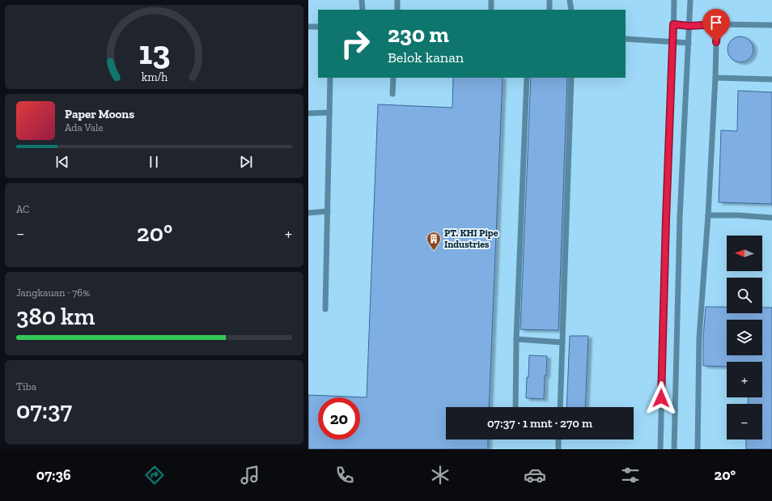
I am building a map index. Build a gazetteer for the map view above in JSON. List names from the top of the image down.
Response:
{
  "places": {
    "building": ["PT. KHI Pipe Industries"]
  },
  "north": "left",
  "page": {
    "turn": ["230 m", "Belok kanan"],
    "song": ["Paper Moons", "Ada Vale"],
    "tile": [
      "AC",
      ["Jangkauan · 76%", "380 km"],
      ["Tiba", "07:37"]
    ],
    "heat": ["−", "20°", "+"],
    "map_buttons": ["+", "−"],
    "limit": "20",
    "trip": "07:37 · 1 mnt · 270 m",
    "tabs": ["07:36", "20°"],
    "gauge": ["13", "km/h"]
  }
}
